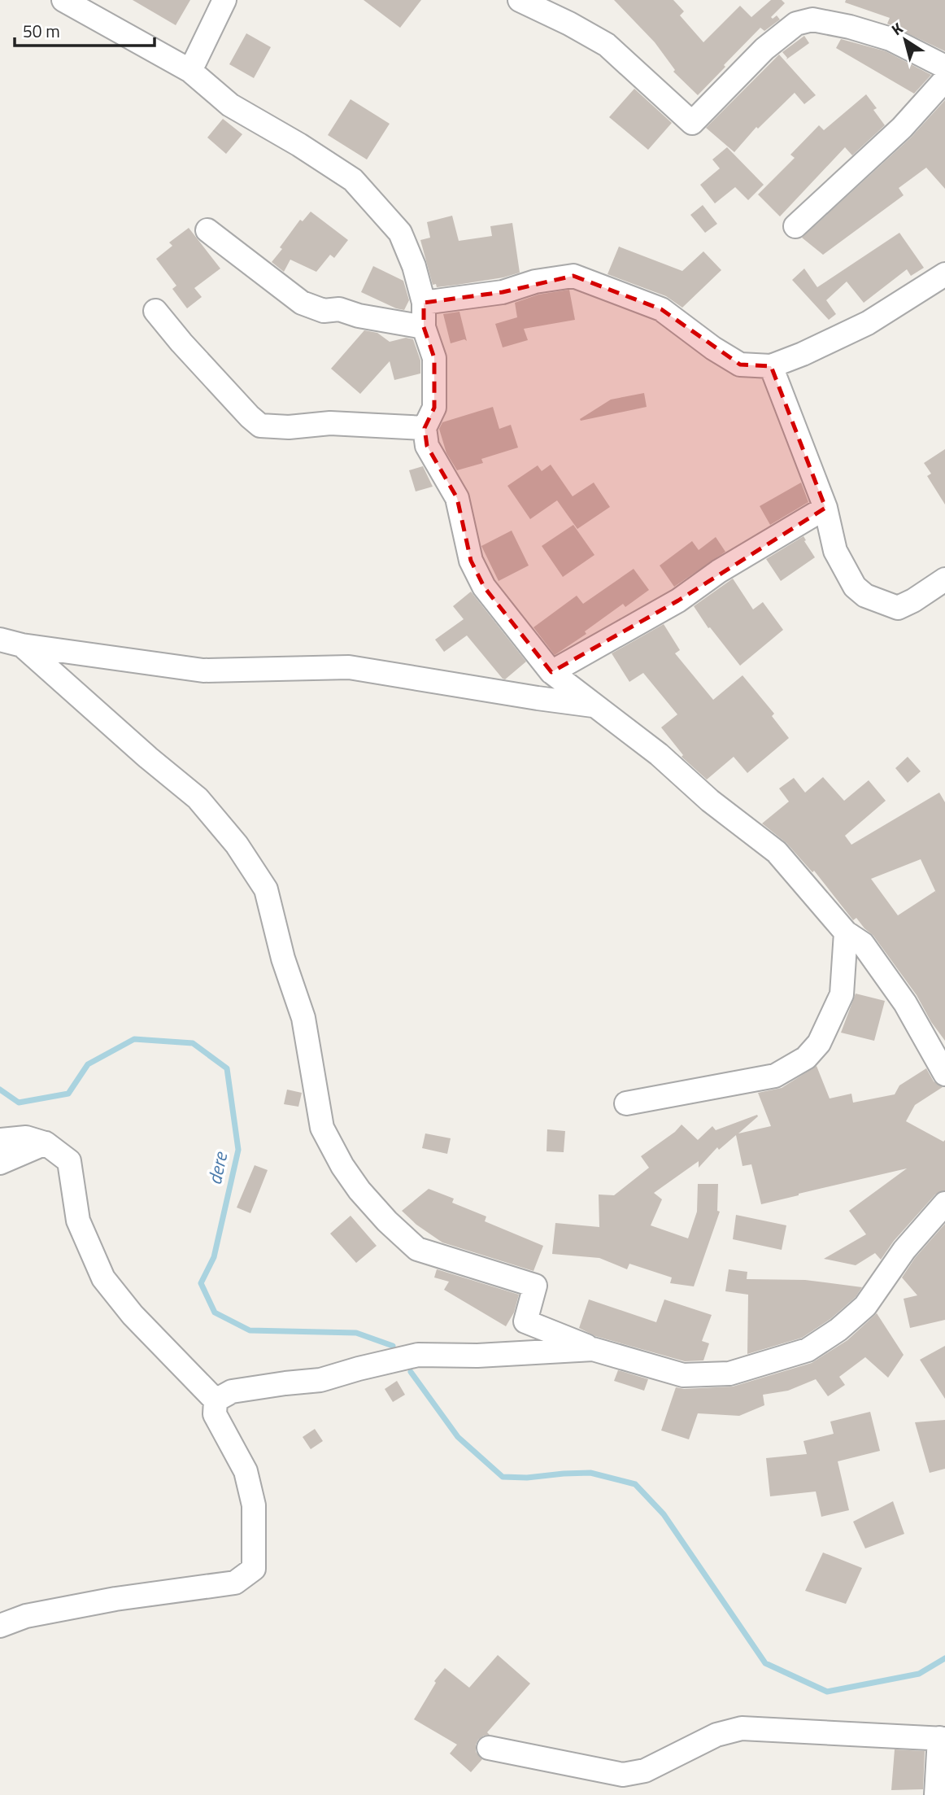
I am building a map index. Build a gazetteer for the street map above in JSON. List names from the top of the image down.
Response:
{
  "water": ["dere"],
  "scale_bar": "50 m",
  "north": "top left"
}
